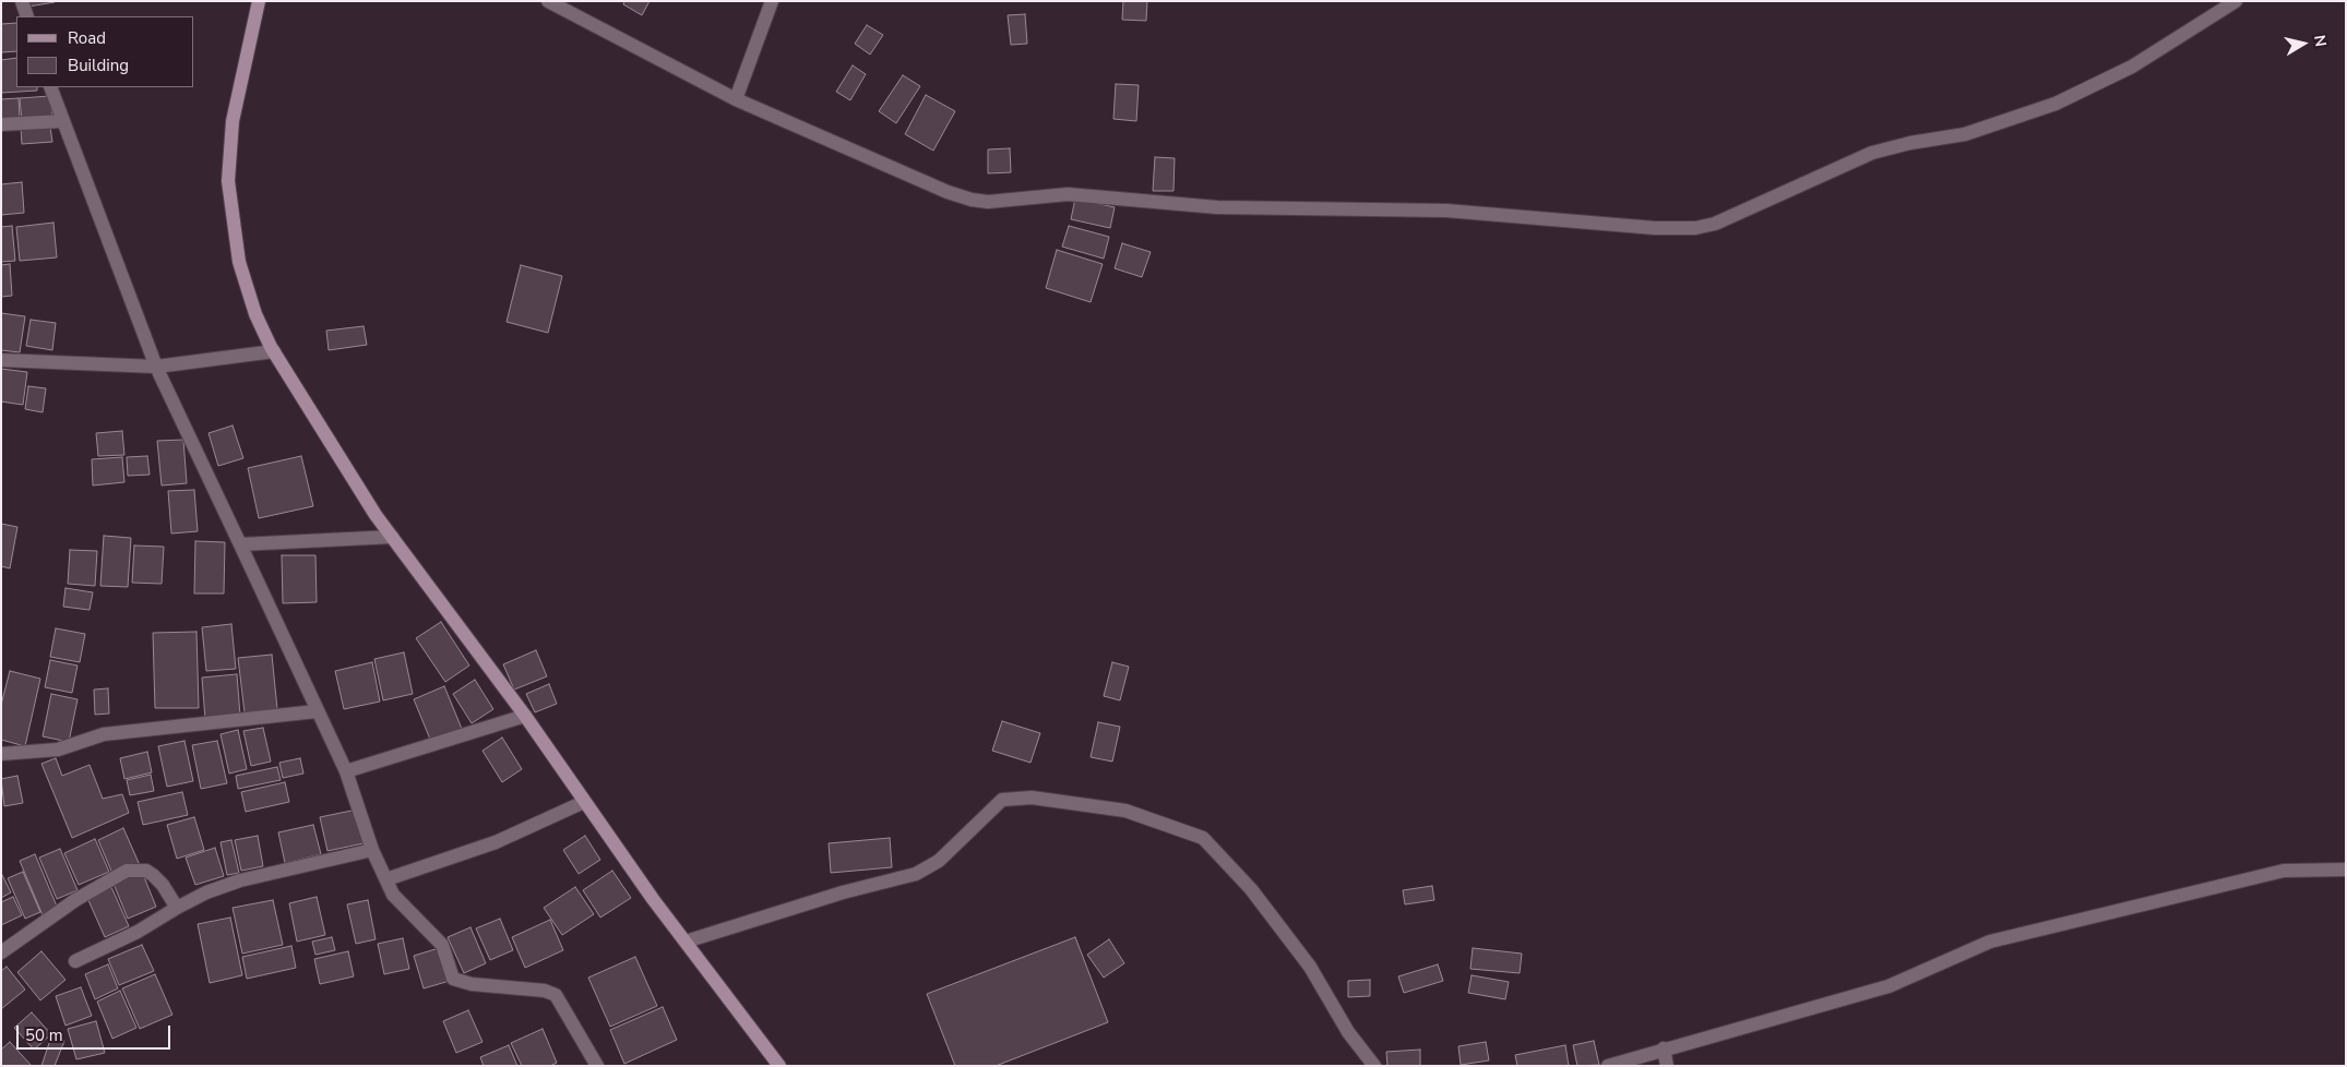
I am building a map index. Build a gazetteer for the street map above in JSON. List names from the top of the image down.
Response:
{
  "legend": ["Road", "Building"],
  "scale_bar": "50 m",
  "north": "right"
}
